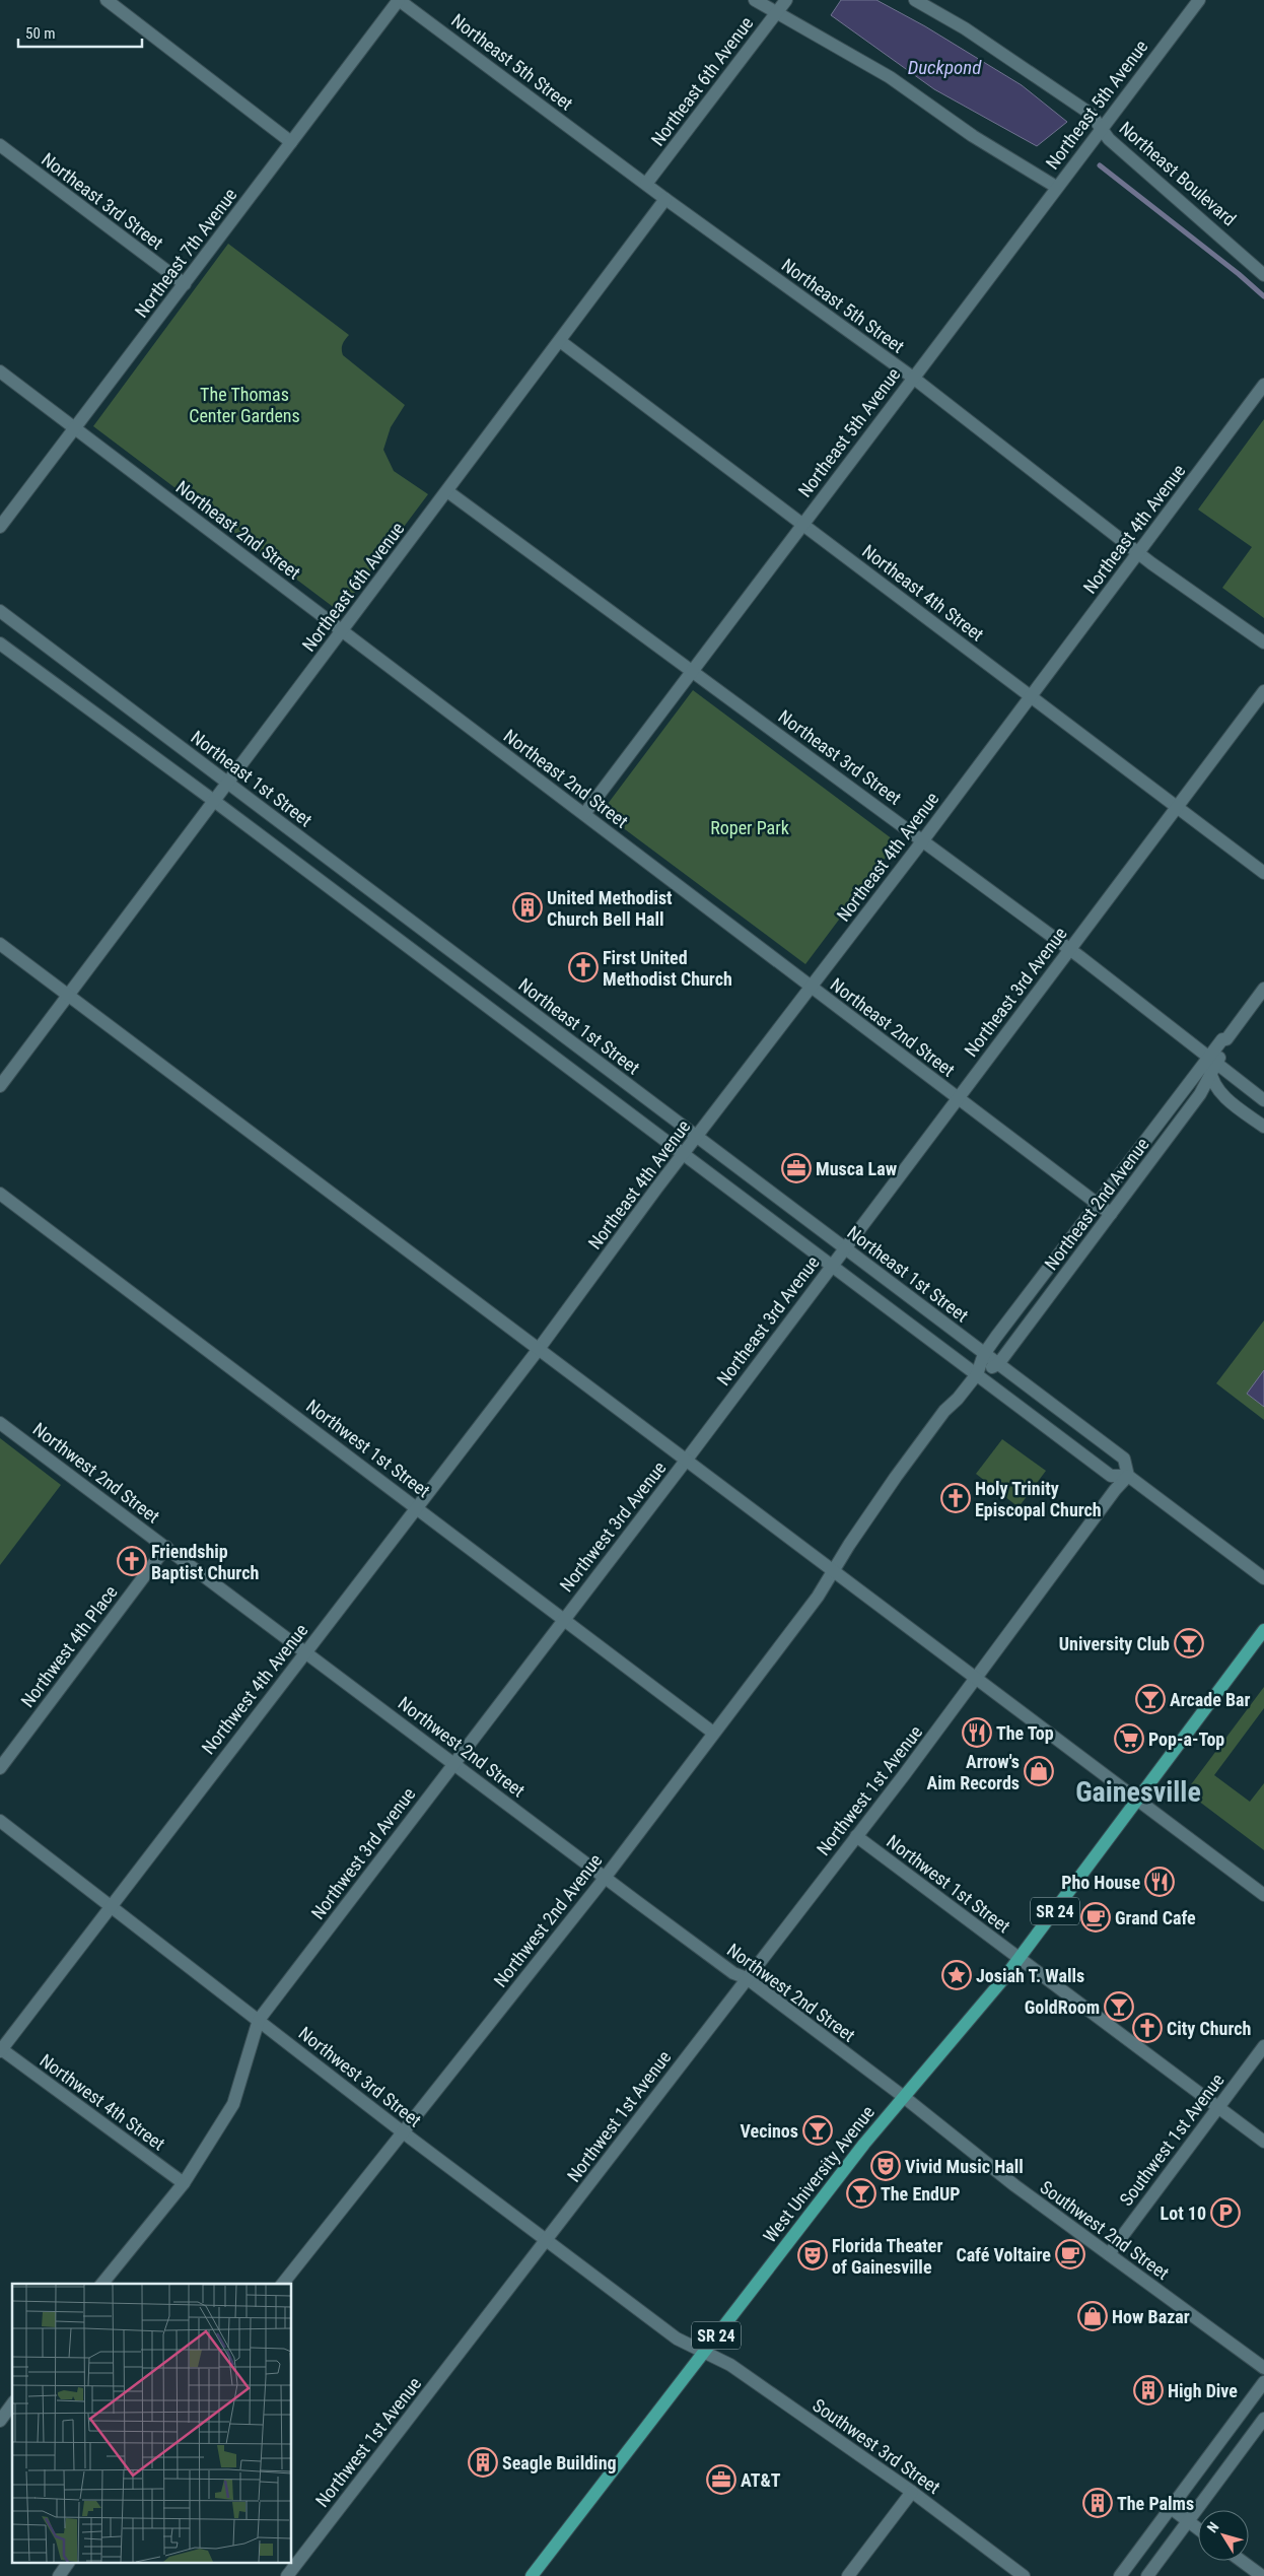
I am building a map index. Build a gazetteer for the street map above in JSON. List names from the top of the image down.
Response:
{
  "streets": {
    "main road": ["SR 24", "West University Avenue"],
    "street": [
      "Northeast 5th Street",
      "Northeast 6th Avenue",
      "Northeast 5th Avenue",
      "Northeast Boulevard",
      "Northeast 3rd Street",
      "Northeast 7th Avenue",
      "Northeast 4th Avenue",
      "Northeast 2nd Street",
      "Northeast 4th Street",
      "Northeast 1st Street",
      "Northeast 3rd Avenue",
      "Northeast 2nd Avenue",
      "Northwest 1st Street",
      "Northwest 2nd Street",
      "Northwest 3rd Avenue",
      "Northwest 4th Place",
      "Northwest 4th Avenue",
      "Northwest 1st Avenue",
      "Northwest 2nd Avenue",
      "Northwest 3rd Street",
      "Northwest 4th Street",
      "Southwest 1st Avenue",
      "Southwest 2nd Street",
      "Southwest 3rd Street"
    ]
  },
  "crossings": [
    ["Northeast 5th Street", "Northeast 6th Avenue"],
    ["Northeast 5th Street", "Northeast 5th Avenue"],
    ["Northeast 5th Street", "Northeast 7th Avenue"],
    ["Northeast 5th Street", "Northeast 4th Avenue"],
    ["Northeast 6th Avenue", "Northeast 3rd Street"],
    ["Northeast 6th Avenue", "Northeast 2nd Street"],
    ["Northeast 6th Avenue", "Northeast 4th Street"],
    ["Northeast 6th Avenue", "Northeast 1st Street"],
    ["Northeast 5th Avenue", "Northeast Boulevard"],
    ["Northeast 5th Avenue", "Northeast 3rd Street"],
    ["Northeast 5th Avenue", "Northeast 2nd Street"],
    ["Northeast 5th Avenue", "Northeast 4th Street"],
    ["Northeast 3rd Street", "Northeast 7th Avenue"],
    ["Northeast 3rd Street", "Northeast 4th Avenue"],
    ["Northeast 3rd Street", "Northeast 3rd Avenue"],
    ["Northeast 3rd Street", "Northeast 2nd Avenue"],
    ["Northeast 7th Avenue", "Northeast 2nd Street"],
    ["Northeast 4th Avenue", "Northeast 2nd Street"],
    ["Northeast 4th Avenue", "Northeast 4th Street"],
    ["Northeast 4th Avenue", "Northeast 1st Street"],
    ["Northeast 4th Avenue", "Northwest 4th Avenue"],
    ["Northeast 2nd Street", "Northeast 3rd Avenue"],
    ["Northeast 2nd Street", "Northeast 2nd Avenue"],
    ["Northeast 4th Street", "Northeast 3rd Avenue"],
    ["Northeast 1st Street", "Northeast 3rd Avenue"],
    ["Northeast 1st Street", "Northeast 2nd Avenue"],
    ["Northeast 1st Street", "Northwest 1st Avenue"],
    ["Northeast 3rd Avenue", "Northwest 3rd Avenue"],
    ["Northeast 2nd Avenue", "Northwest 2nd Avenue"],
    ["Northwest 1st Street", "Northwest 3rd Avenue"],
    ["Northwest 1st Street", "Northwest 4th Avenue"],
    ["Northwest 1st Street", "Northwest 1st Avenue"],
    ["Northwest 1st Street", "Northwest 2nd Avenue"],
    ["Northwest 1st Street", "Southwest 1st Avenue"],
    ["Northwest 1st Street", "West University Avenue"],
    ["Northwest 2nd Street", "Northwest 3rd Avenue"],
    ["Northwest 2nd Street", "Northwest 4th Place"],
    ["Northwest 2nd Street", "Northwest 4th Avenue"],
    ["Northwest 2nd Street", "Northwest 1st Avenue"],
    ["Northwest 2nd Street", "Northwest 2nd Avenue"],
    ["Northwest 2nd Street", "West University Avenue"],
    ["Northwest 2nd Street", "Southwest 2nd Street"],
    ["Northwest 3rd Avenue", "Northwest 3rd Street"],
    ["Northwest 3rd Avenue", "Northwest 4th Street"],
    ["Northwest 4th Avenue", "Northwest 3rd Street"],
    ["Northwest 4th Avenue", "Northwest 4th Street"],
    ["Northwest 1st Avenue", "Northwest 3rd Street"],
    ["Northwest 2nd Avenue", "Northwest 3rd Street"],
    ["Northwest 3rd Street", "West University Avenue"],
    ["Northwest 3rd Street", "Southwest 3rd Street"],
    ["Southwest 1st Avenue", "Southwest 2nd Street"],
    ["West University Avenue", "Southwest 2nd Street"],
    ["West University Avenue", "Southwest 3rd Street"]
  ],
  "districts": ["Gainesville"],
  "water": ["Duckpond"],
  "parks": ["The Thomas Center Gardens", "Roper Park"],
  "places": {
    "building": [
      "United Methodist Church Bell Hall",
      "High Dive",
      "Seagle Building",
      "The Palms"
    ],
    "church": [
      "First United Methodist Church",
      "Holy Trinity Episcopal Church",
      "Friendship Baptist Church",
      "City Church"
    ],
    "office": ["Musca Law", "AT&T"],
    "bar": [
      "University Club",
      "Arcade Bar",
      "GoldRoom",
      "Vecinos",
      "The EndUP"
    ],
    "restaurant": ["The Top", "Pho House"],
    "supermarket": ["Pop-a-Top"],
    "shop": ["Arrow's Aim Records", "How Bazar"],
    "cafe": ["Grand Cafe", "Café Voltaire"],
    "place": ["Josiah T. Walls"],
    "theatre": ["Vivid Music Hall", "Florida Theater of Gainesville"],
    "parking": ["Lot 10"]
  },
  "scale_bar": "50 m",
  "north": "top left"
}
